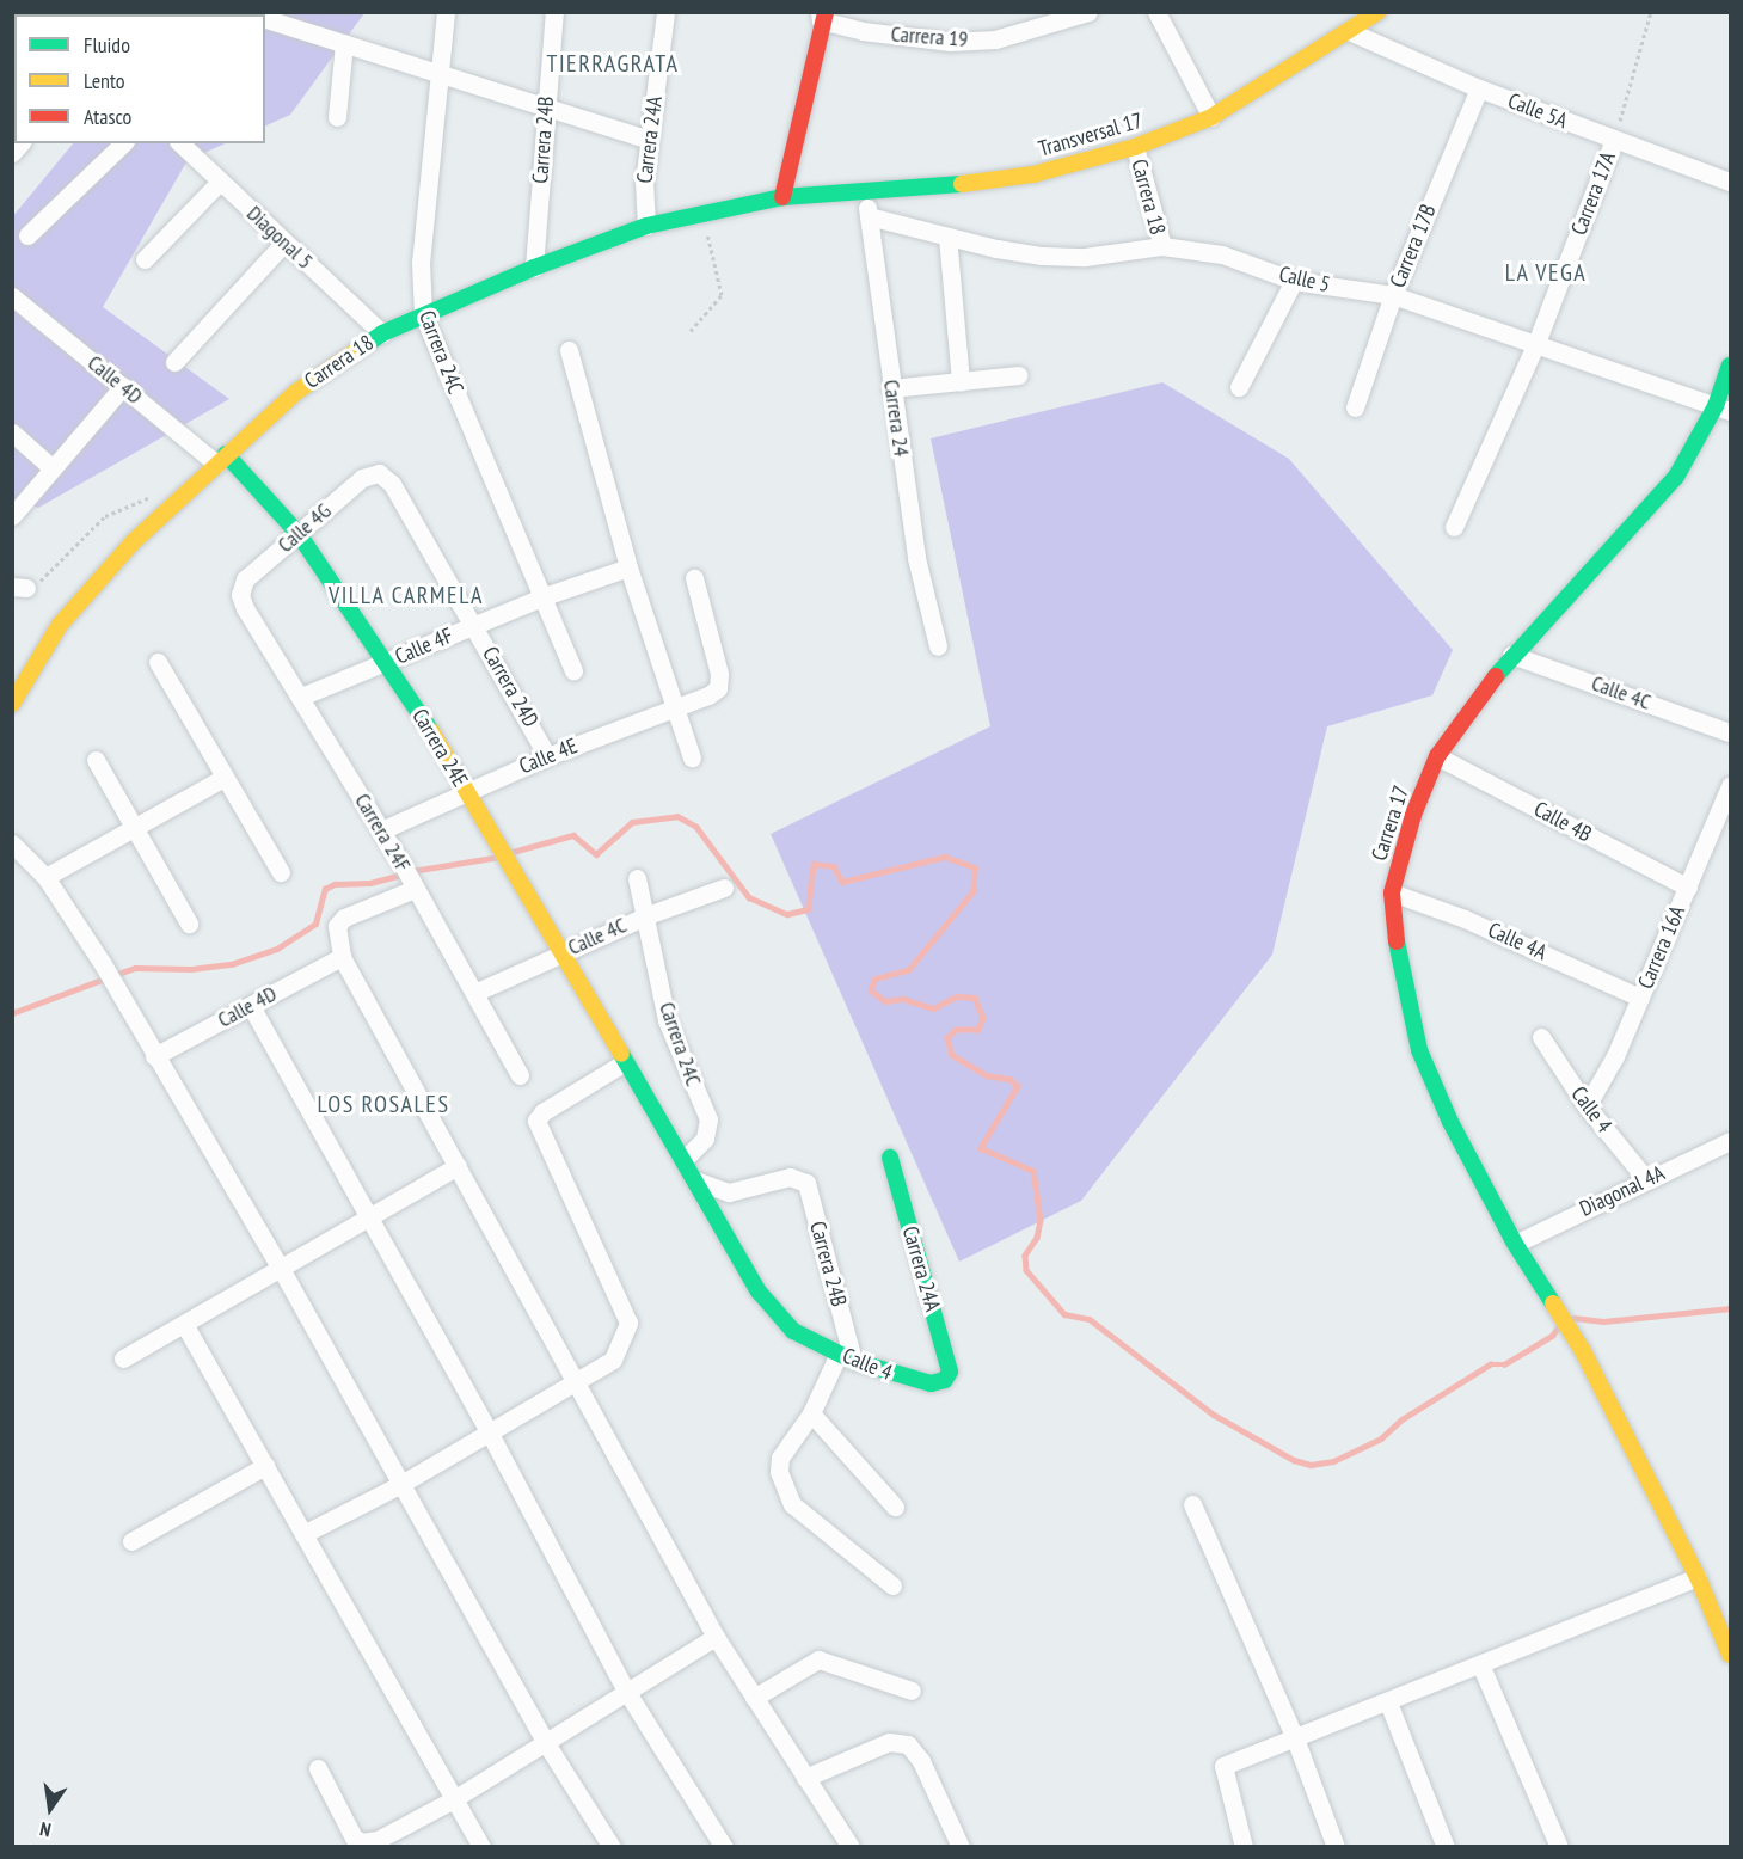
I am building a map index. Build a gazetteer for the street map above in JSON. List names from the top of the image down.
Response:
{
  "streets": {
    "street": [
      "Carrera 19",
      "Calle 5A",
      "Transversal 17",
      "Carrera 24B",
      "Carrera 24A",
      "Carrera 17A",
      "Carrera 18",
      "Diagonal 5",
      "Carrera 17B",
      "Calle 5",
      "Carrera 24C",
      "Calle 4D",
      "Carrera 24",
      "Calle 4G",
      "Calle 4F",
      "Carrera 24D",
      "Calle 4C",
      "Carrera 24E",
      "Calle 4E",
      "Calle 4B",
      "Carrera 17",
      "Carrera 24F",
      "Calle 4A",
      "Carrera 16A",
      "Calle 4",
      "Diagonal 4A"
    ]
  },
  "crossings": [
    ["Calle 5A", "Transversal 17"],
    ["Calle 5A", "Carrera 17A"],
    ["Calle 5A", "Carrera 17B"],
    ["Transversal 17", "Carrera 18"],
    ["Transversal 17", "Carrera 24"],
    ["Carrera 24B", "Carrera 18"],
    ["Carrera 24B", "Calle 4"],
    ["Carrera 24A", "Carrera 18"],
    ["Carrera 24A", "Calle 4"],
    ["Carrera 17A", "Calle 5"],
    ["Carrera 18", "Diagonal 5"],
    ["Carrera 18", "Calle 5"],
    ["Carrera 18", "Carrera 24C"],
    ["Carrera 18", "Calle 4D"],
    ["Carrera 18", "Carrera 24E"],
    ["Carrera 17B", "Calle 5"],
    ["Calle 5", "Carrera 24"],
    ["Calle 5", "Carrera 17"],
    ["Carrera 24C", "Calle 4F"],
    ["Carrera 24C", "Calle 4C"],
    ["Calle 4D", "Carrera 24E"],
    ["Calle 4G", "Carrera 24D"],
    ["Calle 4G", "Carrera 24E"],
    ["Calle 4G", "Carrera 24F"],
    ["Calle 4F", "Carrera 24D"],
    ["Calle 4F", "Carrera 24E"],
    ["Calle 4F", "Carrera 24F"],
    ["Carrera 24D", "Calle 4E"],
    ["Calle 4C", "Carrera 24E"],
    ["Calle 4C", "Carrera 17"],
    ["Calle 4C", "Carrera 24F"],
    ["Carrera 24E", "Calle 4E"],
    ["Calle 4E", "Carrera 24F"],
    ["Calle 4B", "Carrera 17"],
    ["Calle 4B", "Carrera 16A"],
    ["Carrera 17", "Calle 4A"],
    ["Carrera 17", "Diagonal 4A"],
    ["Calle 4A", "Carrera 16A"],
    ["Carrera 16A", "Calle 4"],
    ["Calle 4", "Diagonal 4A"]
  ],
  "districts": [
    "TIERRAGRATA",
    "LA VEGA",
    "VILLA CARMELA",
    "LOS ROSALES"
  ],
  "legend": ["Fluido", "Lento", "Atasco"],
  "north": "bottom"
}
